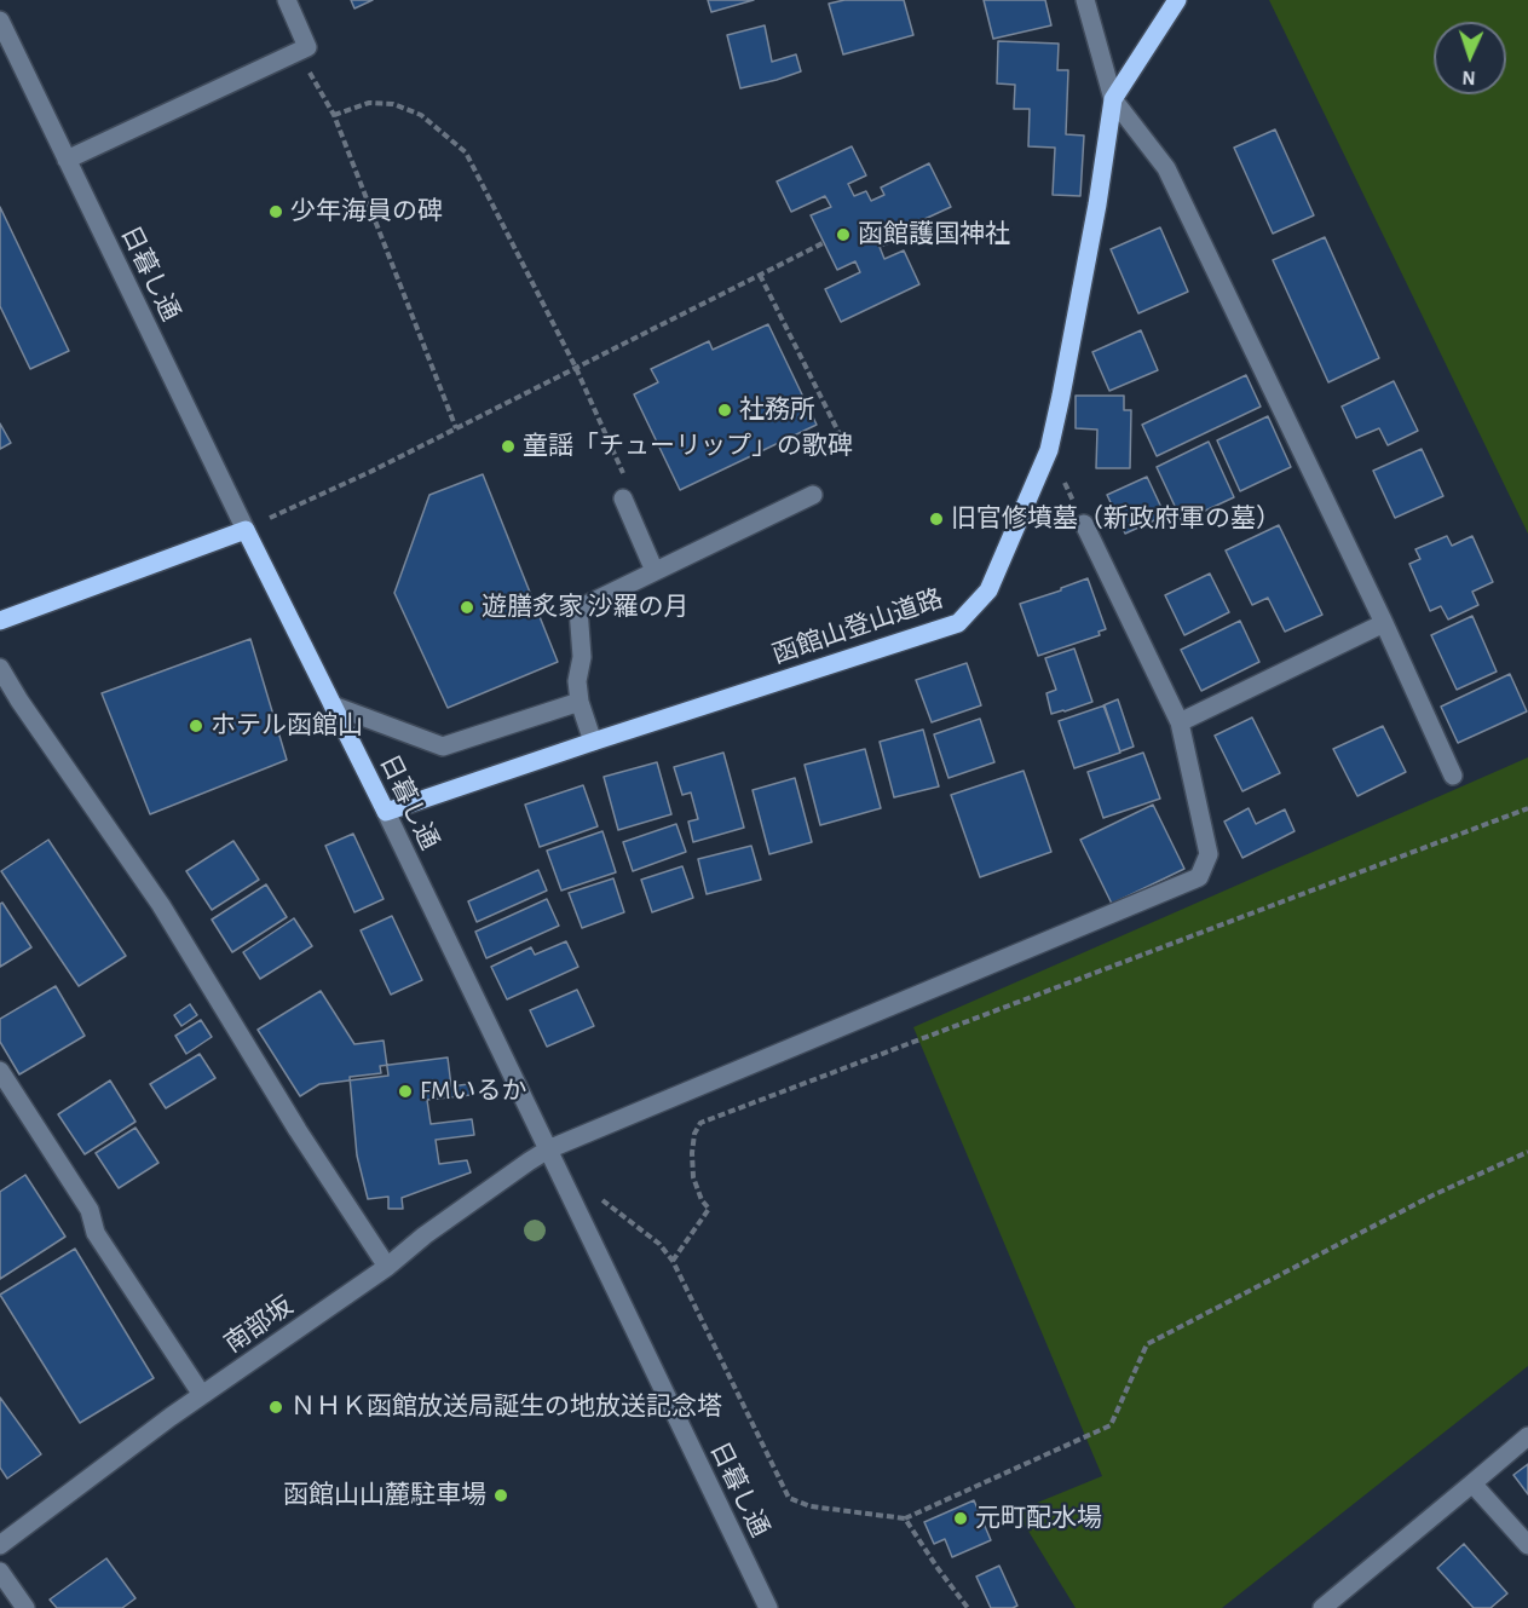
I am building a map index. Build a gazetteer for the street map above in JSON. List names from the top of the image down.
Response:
{
  "streets": {
    "main road": ["日暮し通", "函館山登山道路"],
    "street": ["南部坂"]
  },
  "crossings": [
    ["日暮し通", "函館山登山道路"],
    ["日暮し通", "南部坂"]
  ],
  "places": [
    "少年海員の碑",
    "函館護国神社",
    "社務所",
    "童謡「チューリップ」の歌碑",
    "旧官修墳墓（新政府軍の墓）",
    "遊膳炙家 沙羅の月",
    "ホテル函館山",
    "FMいるか",
    "ＮＨＫ函館放送局誕生の地放送記念塔",
    "函館山山麓駐車場",
    "元町配水場"
  ],
  "north": "bottom"
}
